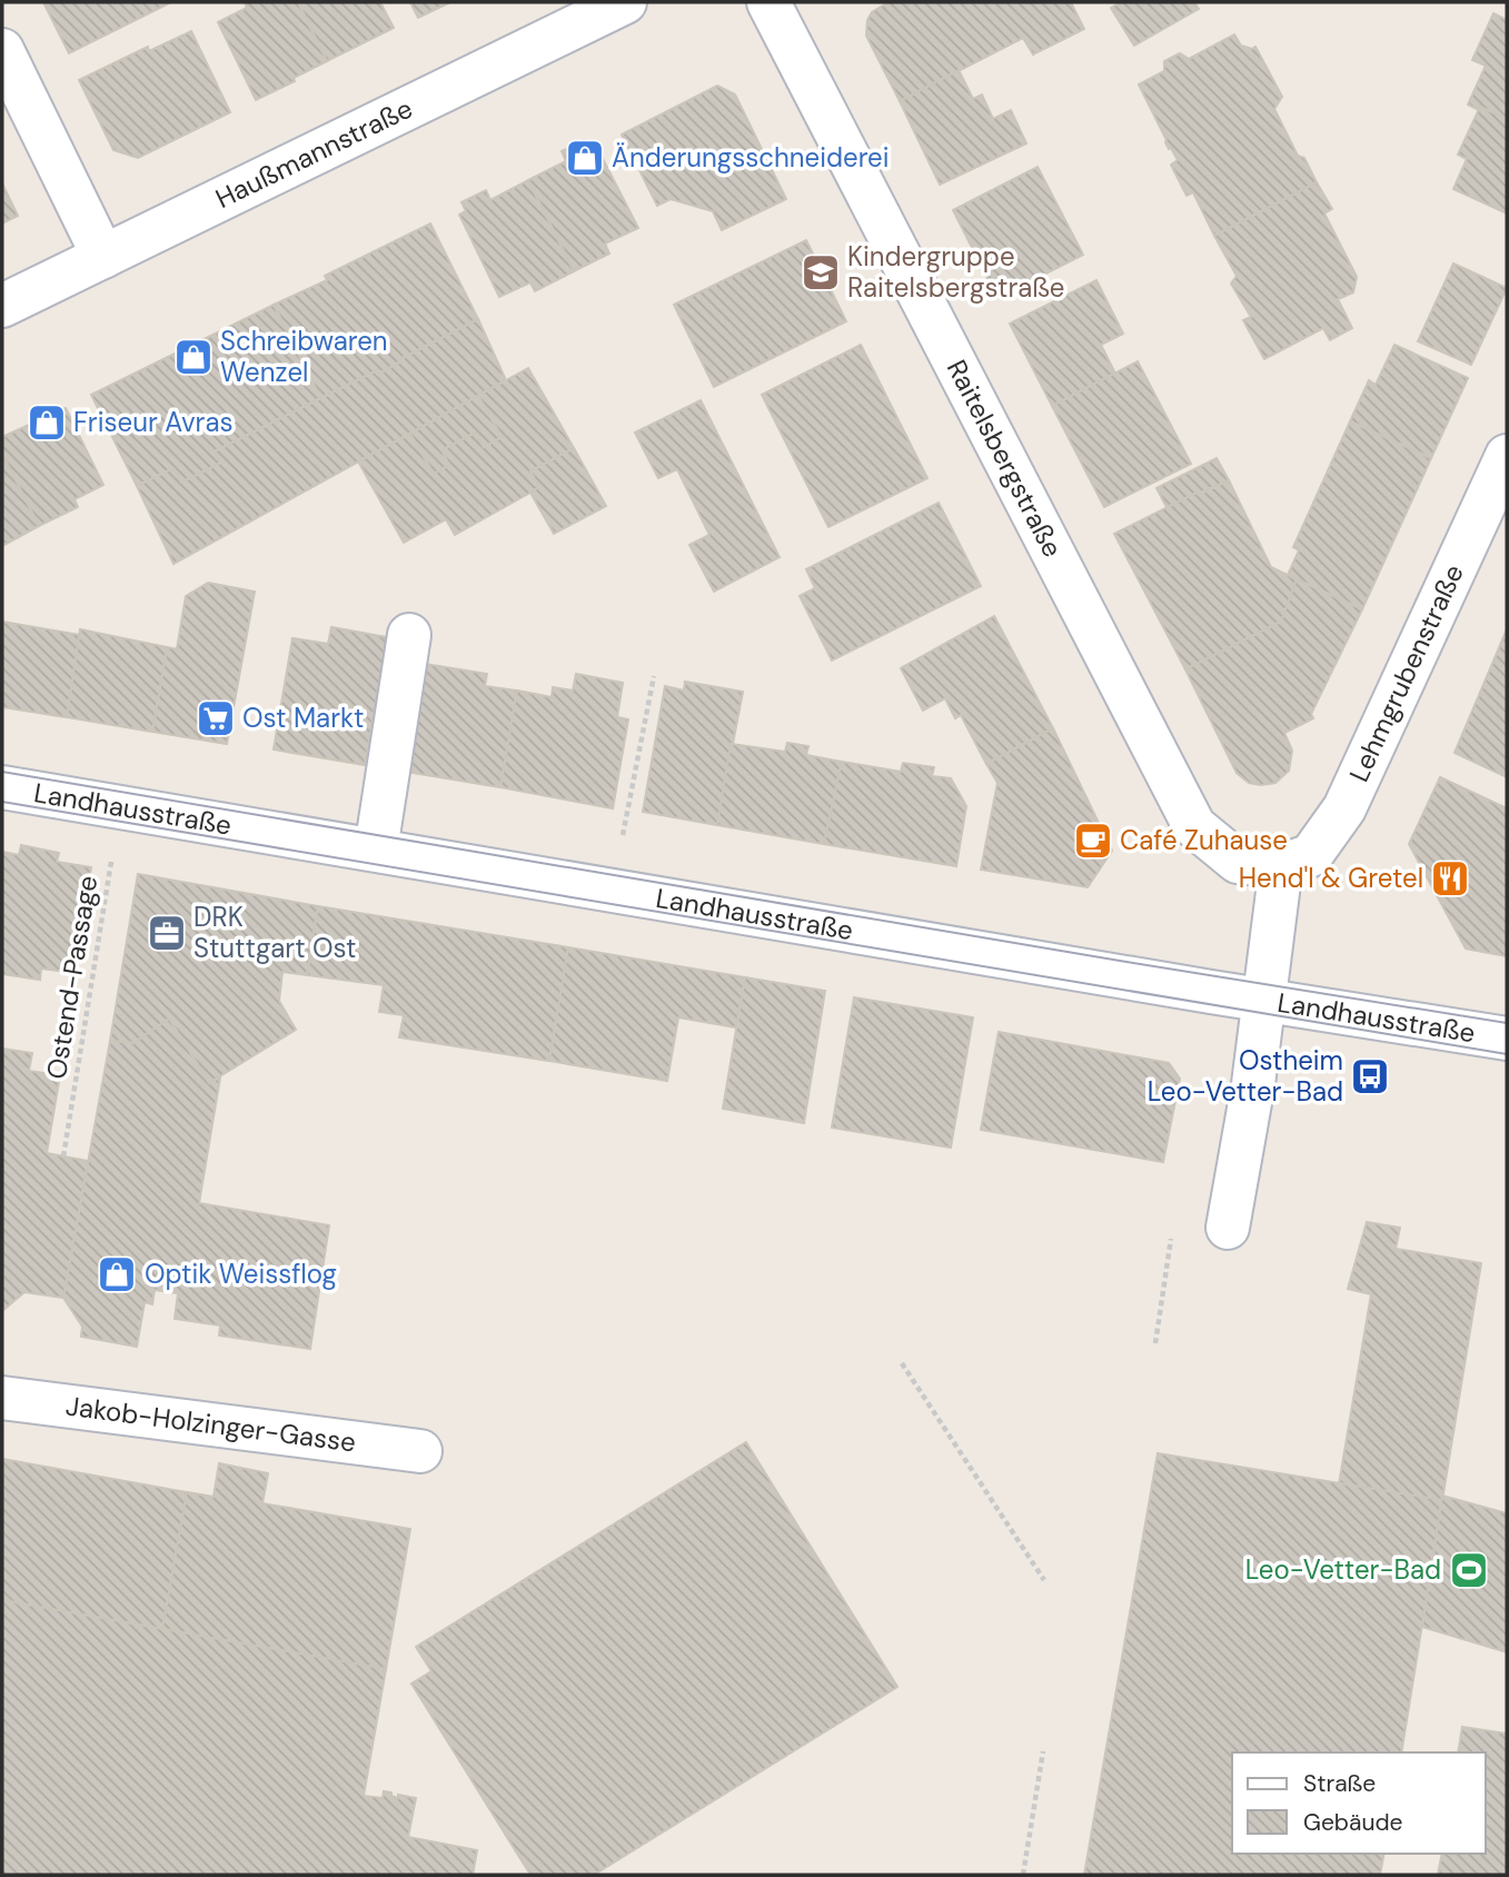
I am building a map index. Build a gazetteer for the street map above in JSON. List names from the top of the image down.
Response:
{
  "streets": {
    "street": [
      "Haußmannstraße",
      "Raitelsbergstraße",
      "Lehmgrubenstraße",
      "Landhausstraße",
      "Jakob-Holzinger-Gasse"
    ],
    "path": ["Ostend-Passage"]
  },
  "crossings": [
    ["Raitelsbergstraße", "Lehmgrubenstraße"],
    ["Landhausstraße", "Ostend-Passage"]
  ],
  "places": {
    "shop": [
      "Änderungsschneiderei",
      "Schreibwaren Wenzel",
      "Friseur Avras",
      "Optik Weissflog"
    ],
    "school or university": ["Kindergruppe Raitelsbergstraße"],
    "supermarket": ["Ost Markt"],
    "cafe": ["Café Zuhause"],
    "restaurant": ["Hend'l & Gretel"],
    "office": ["DRK Stuttgart Ost"],
    "bus stop": ["Ostheim Leo-Vetter-Bad"],
    "sports": ["Leo-Vetter-Bad"]
  },
  "legend": ["Straße", "Gebäude"]
}
